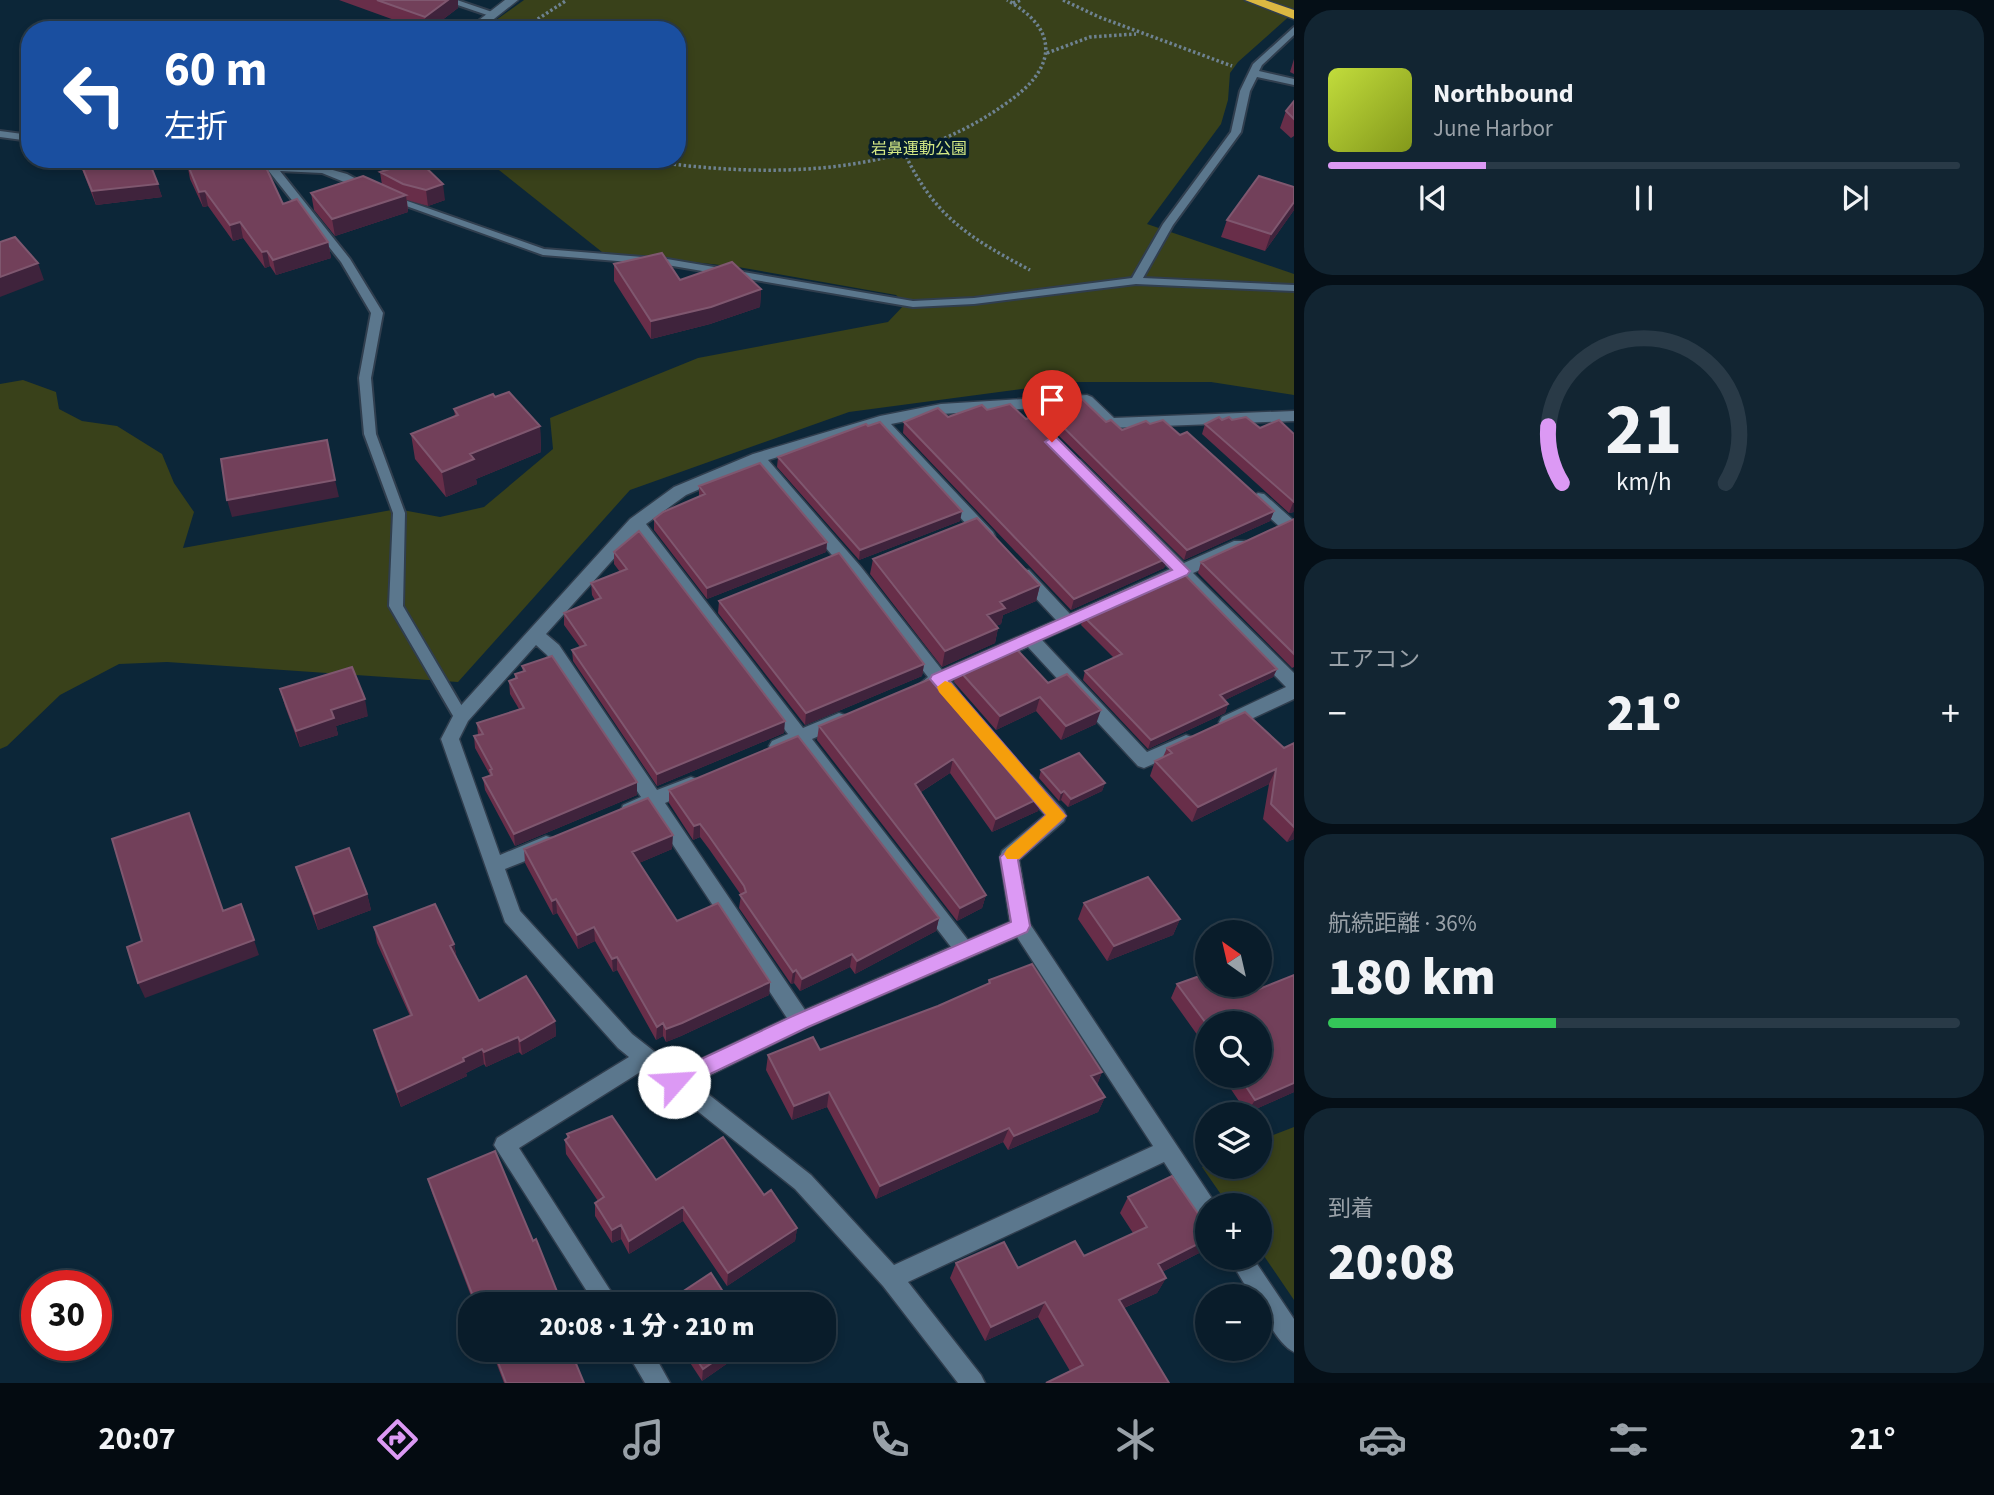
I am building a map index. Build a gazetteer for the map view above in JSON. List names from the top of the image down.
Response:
{
  "parks": ["岩鼻運動公園"],
  "north": "top left",
  "page": {
    "turn": ["60 m", "左折"],
    "song": ["Northbound", "June Harbor"],
    "tile": [
      "エアコン",
      ["航続距離 · 36%", "180 km"],
      ["到着", "20:08"]
    ],
    "heat": ["−", "21°", "+"],
    "map_buttons": ["+", "−"],
    "limit": "30",
    "trip": "20:08 · 1 分 · 210 m",
    "tabs": ["20:07", "21°"],
    "gauge": ["21", "km/h"]
  }
}
